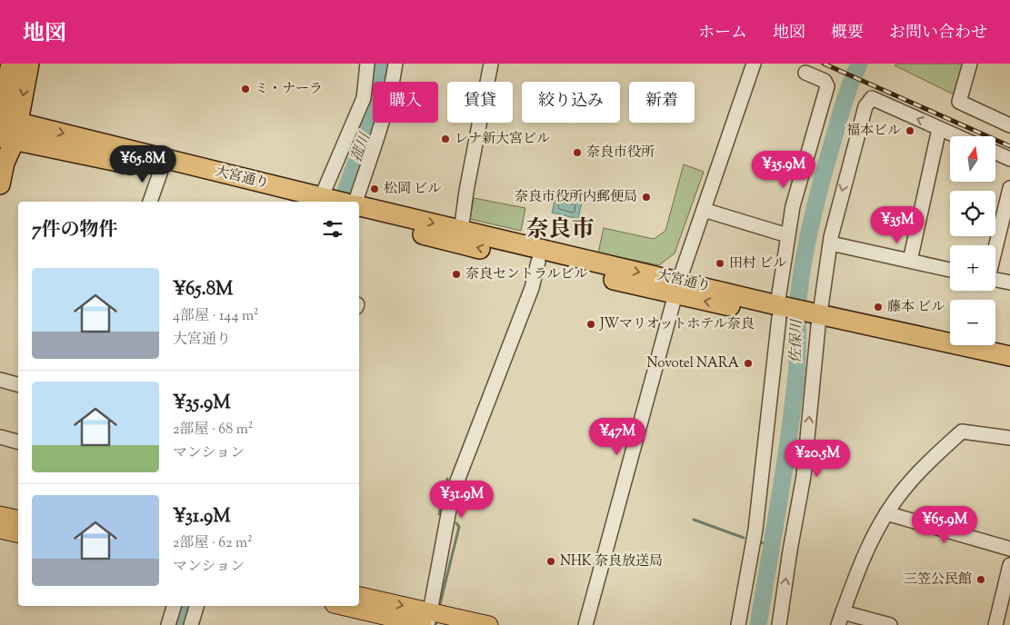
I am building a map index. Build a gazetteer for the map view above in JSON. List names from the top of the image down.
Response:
{
  "streets": {
    "highway": ["大宮通り"]
  },
  "districts": ["奈良市"],
  "water": ["菰川", "佐保川"],
  "places": [
    "ミ・ナーラ",
    "福本ビル",
    "レナ新大宮ビル",
    "奈良市役所",
    "松岡 ビル",
    "奈良市役所内郵便局",
    "田村 ビル",
    "奈良セントラルビル",
    "藤本 ビル",
    "JWマリオットホテル奈良",
    "Novotel NARA",
    "NHK 奈良放送局",
    "三笠公民館"
  ],
  "north": "top",
  "page": {
    "header": "地図",
    "nav": [
      "ホーム",
      "地図",
      "概要",
      "お問い合わせ"
    ],
    "chip": [
      "購入",
      "賃貸",
      "絞り込み",
      "新着"
    ],
    "map_buttons": ["+", "−"],
    "price": [
      "¥65.8M",
      "¥35.9M",
      "¥35M",
      "¥47M",
      "¥20.5M",
      "¥31.9M",
      "¥65.9M"
    ],
    "heading": "7件の物件",
    "list": [
      {
        "name": "¥65.8M",
        "note": "4部屋 · 144 m² · 大宮通り"
      },
      {
        "name": "¥35.9M",
        "note": "2部屋 · 68 m² · マンション"
      },
      {
        "name": "¥31.9M",
        "note": "2部屋 · 62 m² · マンション"
      }
    ]
  }
}
